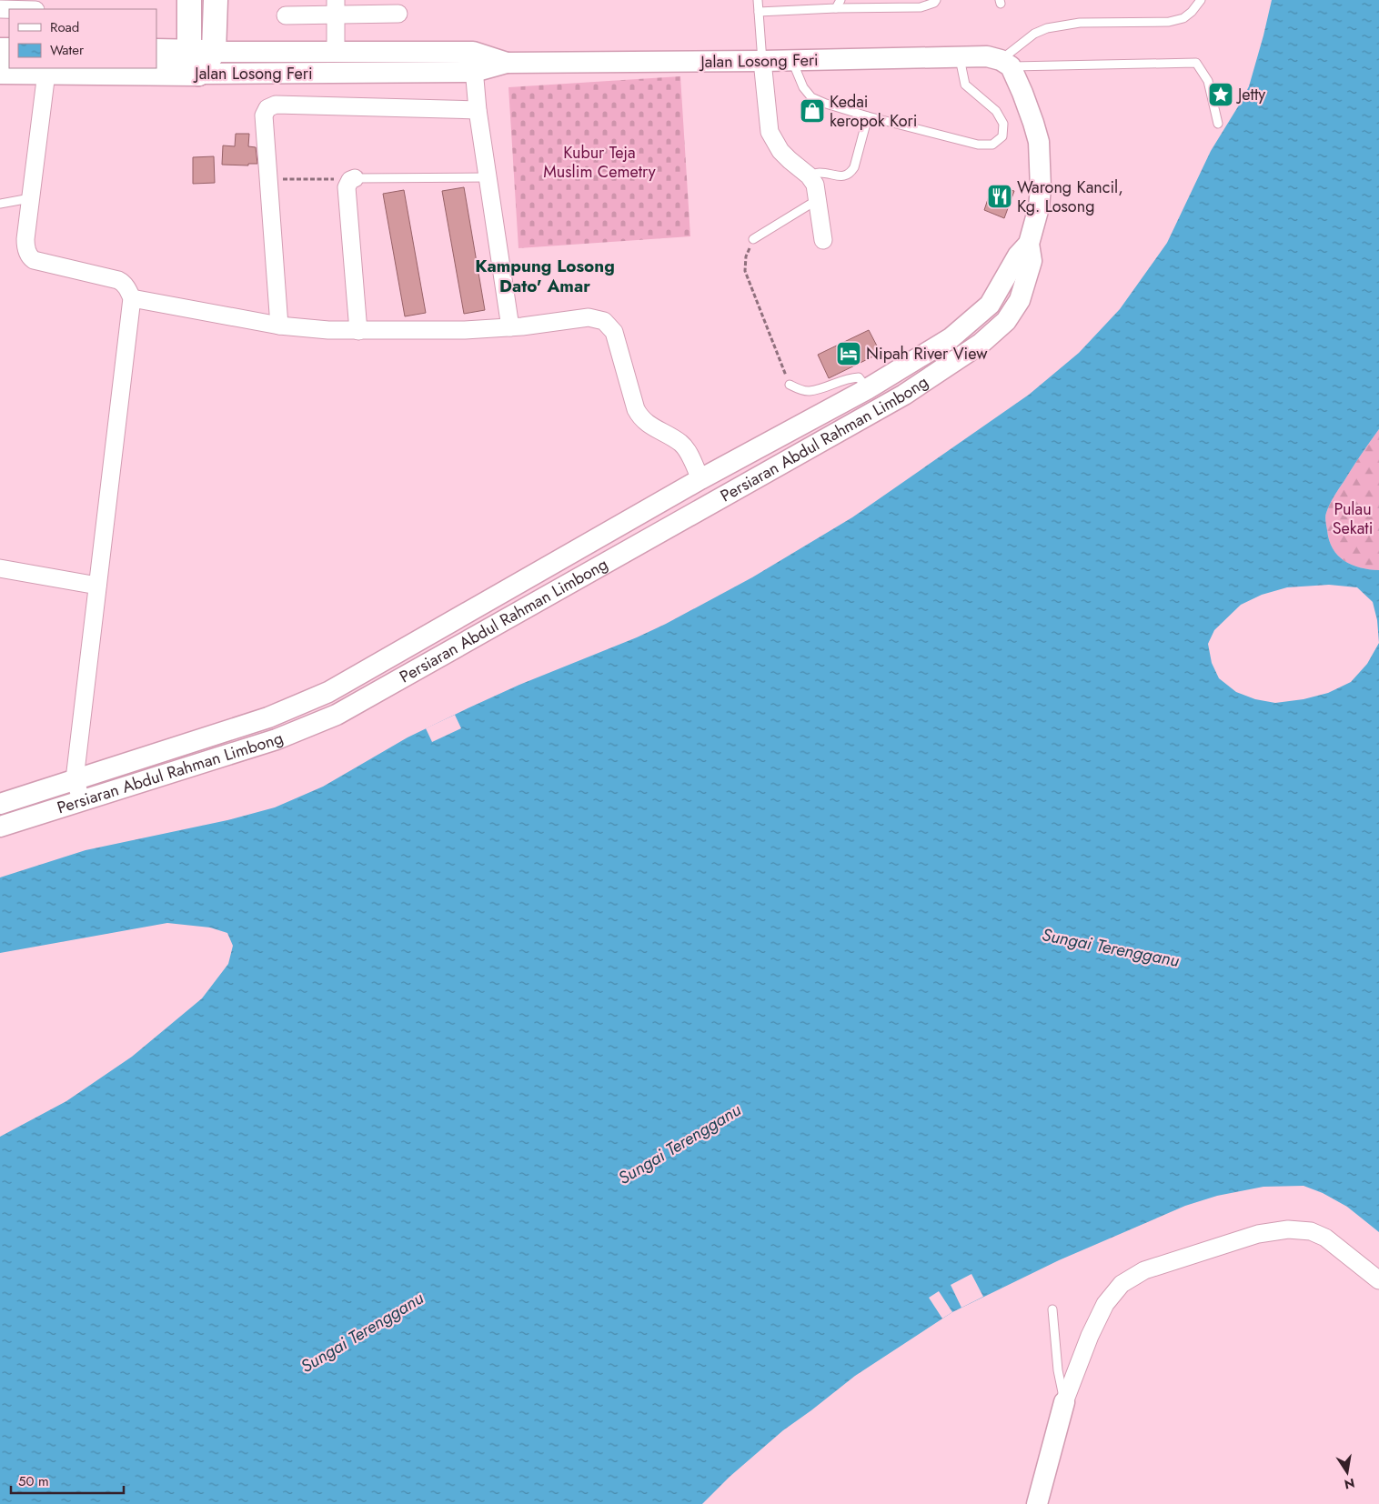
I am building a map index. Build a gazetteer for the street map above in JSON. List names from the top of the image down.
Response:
{
  "streets": {
    "main road": ["Jalan Losong Feri"],
    "street": ["Persiaran Abdul Rahman Limbong"]
  },
  "districts": ["Kampung Losong Dato' Amar"],
  "water": ["Sungai Terengganu"],
  "parks": ["Kubur Teja Muslim Cemetry", "Pulau Sekati"],
  "places": {
    "place": ["Jetty"],
    "shop": ["Kedai keropok Kori"],
    "restaurant": ["Warong Kancil, Kg. Losong"],
    "hotel": ["Nipah River View"]
  },
  "legend": ["Road", "Water"],
  "scale_bar": "50 m",
  "north": "bottom"
}
